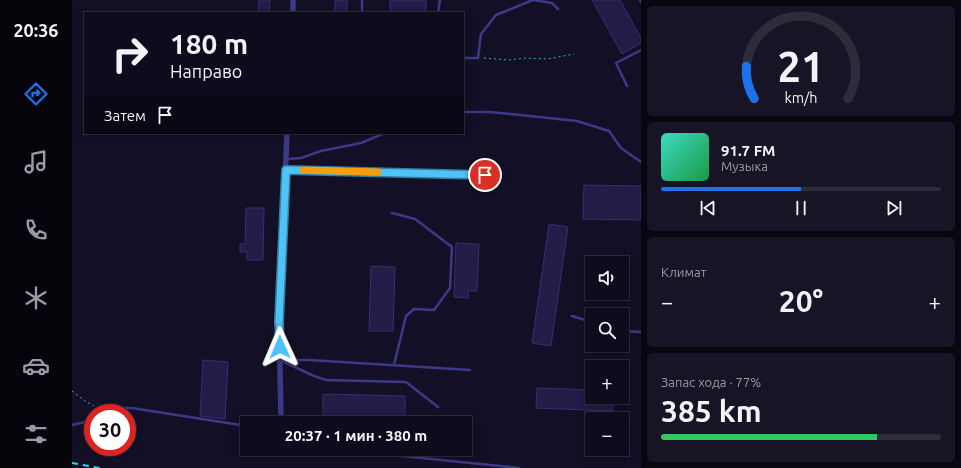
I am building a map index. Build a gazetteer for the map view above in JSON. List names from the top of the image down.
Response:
{
  "page": {
    "tabs": "20:36",
    "turn": ["180 m", "Направо"],
    "then": "Затем",
    "song": ["91.7 FM", "Музыка"],
    "tile": [
      "Климат",
      ["Запас хода · 77%", "385 km"]
    ],
    "map_buttons": ["+", "−"],
    "heat": ["−", "20°", "+"],
    "limit": "30",
    "trip": "20:37 · 1 мин · 380 m",
    "gauge": ["21", "km/h"]
  }
}
